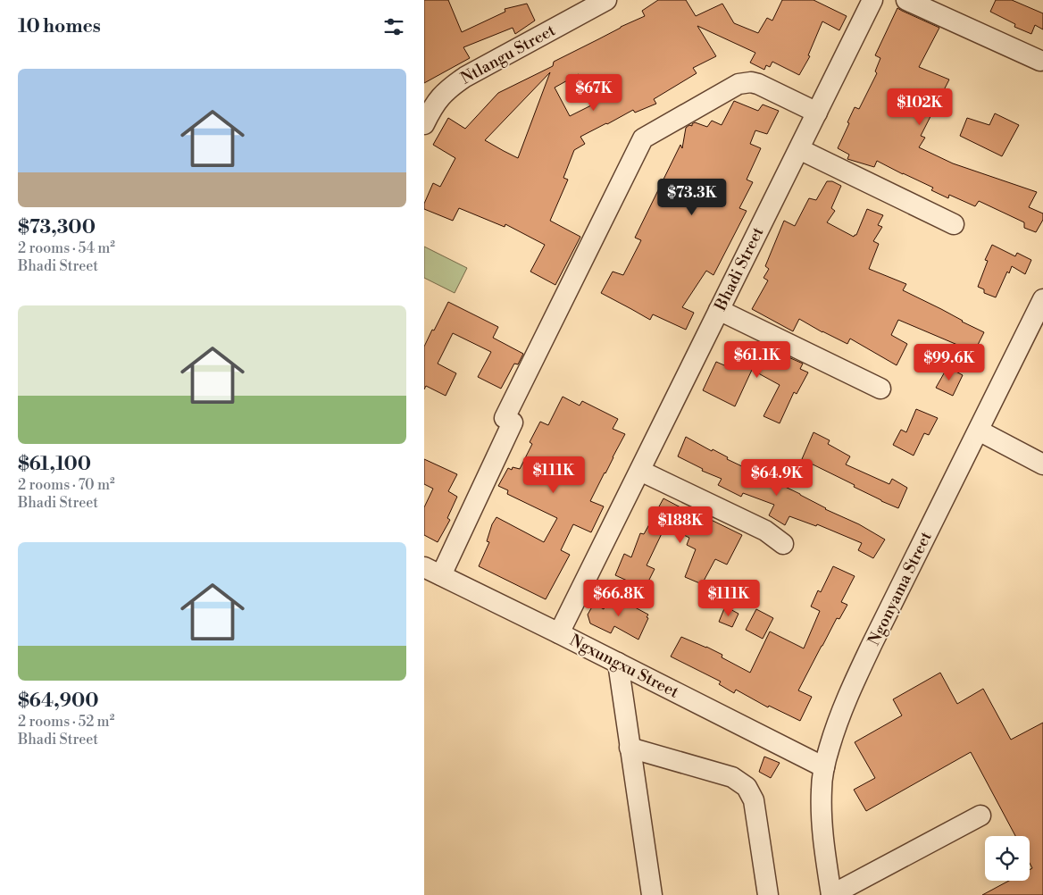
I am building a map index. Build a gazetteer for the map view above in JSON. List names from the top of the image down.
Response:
{
  "streets": {
    "street": [
      "Ntlangu Street",
      "Bhadi Street",
      "Ngonyama Street",
      "Ngxungxu Street"
    ]
  },
  "crossings": [
    ["Bhadi Street", "Ngxungxu Street"],
    ["Ngonyama Street", "Ngxungxu Street"]
  ],
  "page": {
    "heading": "10 homes",
    "list": [
      {
        "name": "$73,300",
        "note": "2 rooms · 54 m² · Bhadi Street"
      },
      {
        "name": "$61,100",
        "note": "2 rooms · 70 m² · Bhadi Street"
      },
      {
        "name": "$64,900",
        "note": "2 rooms · 52 m² · Bhadi Street"
      }
    ],
    "price": [
      "$67K",
      "$102K",
      "$73.3K",
      "$61.1K",
      "$99.6K",
      "$111K",
      "$64.9K",
      "$188K",
      "$66.8K",
      "$111K"
    ]
  }
}
